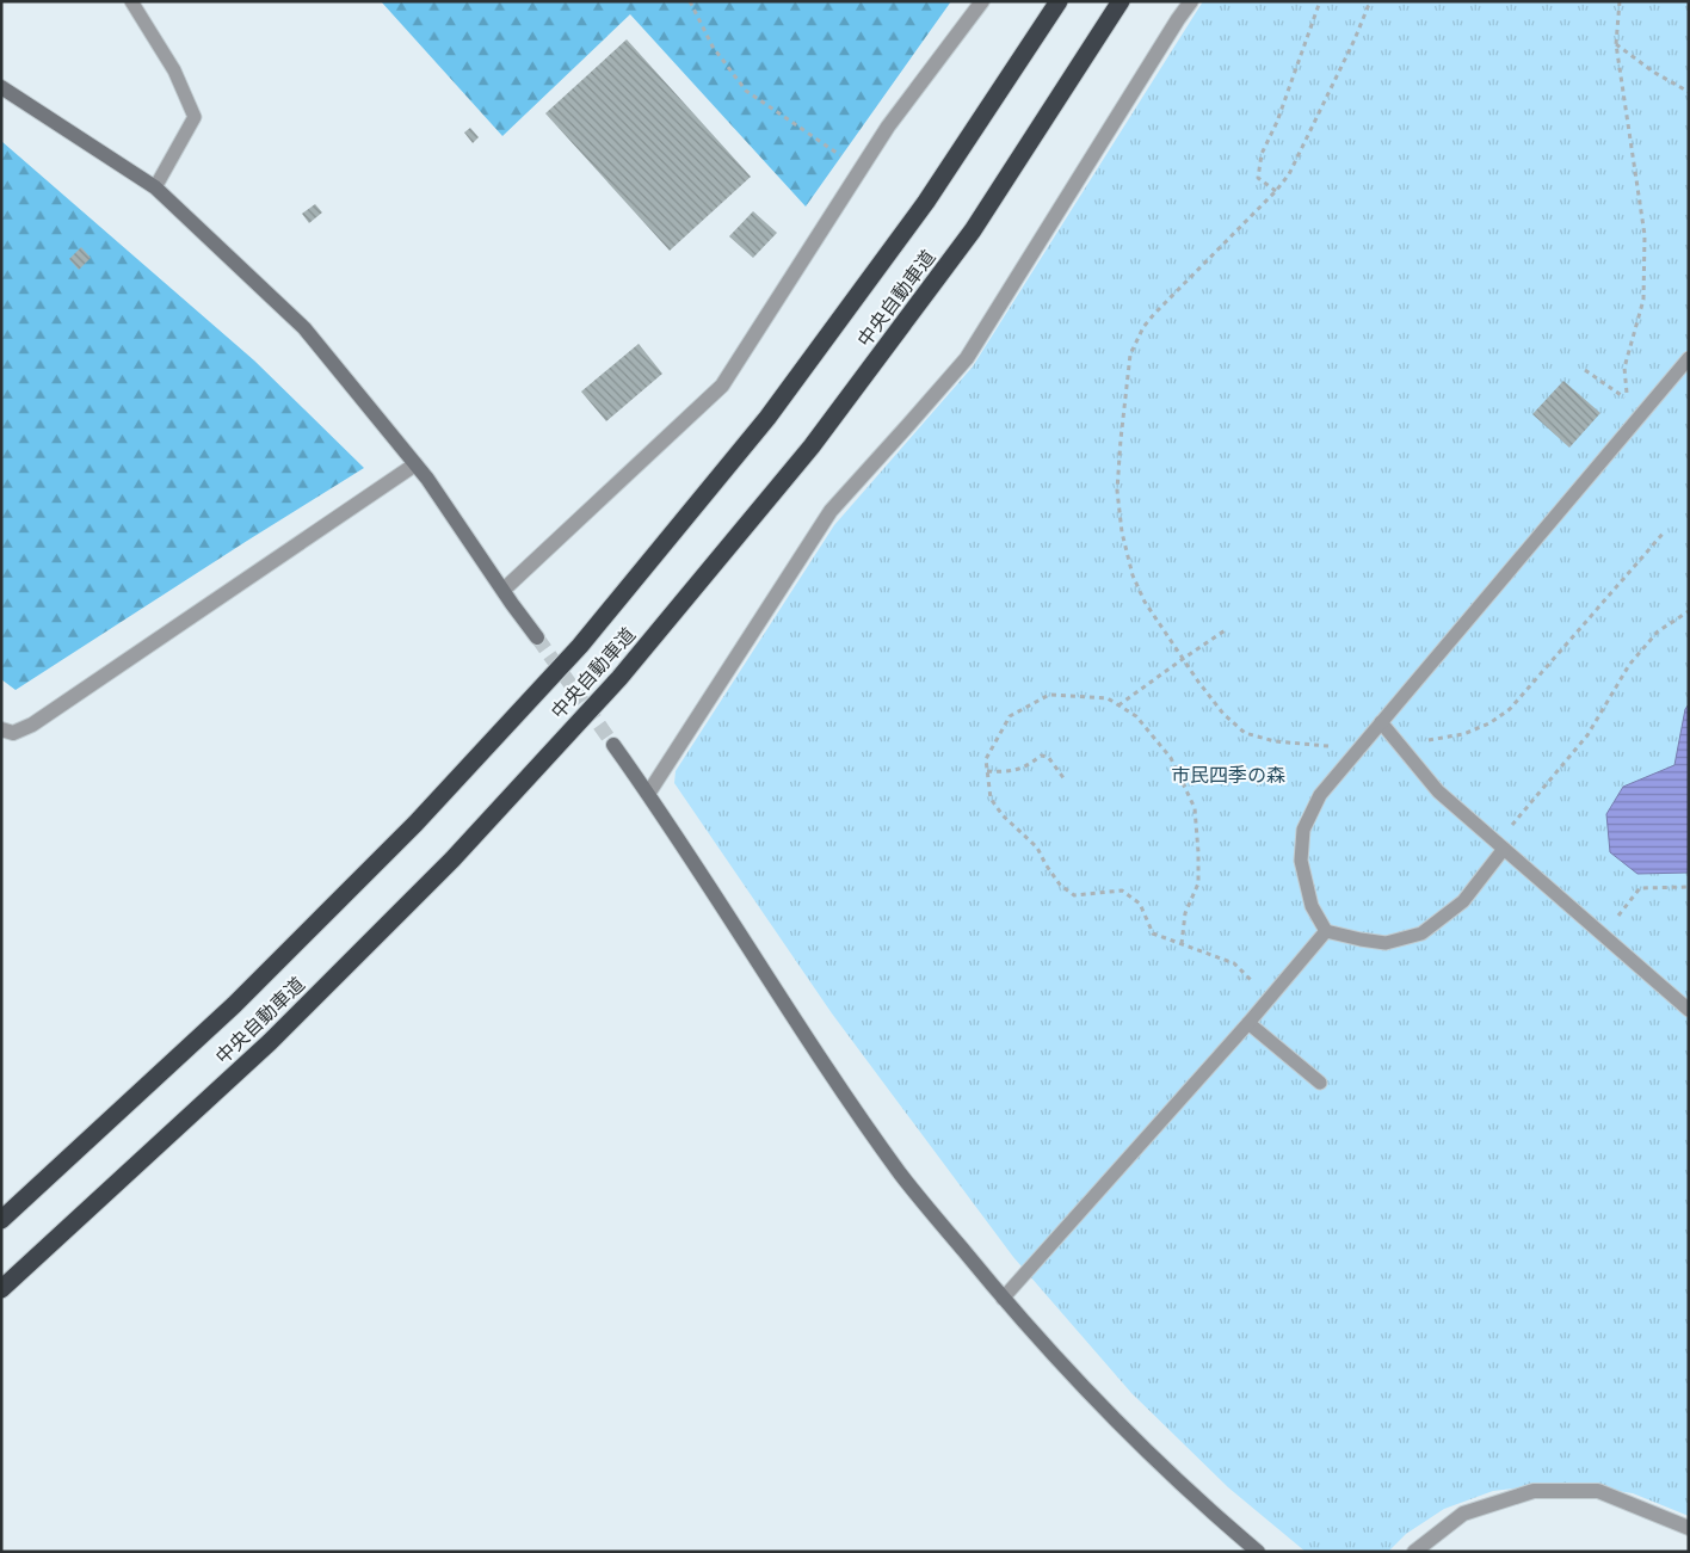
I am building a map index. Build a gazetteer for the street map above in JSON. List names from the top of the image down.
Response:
{
  "streets": {
    "highway": ["中央自動車道"]
  },
  "parks": ["市民四季の森"]
}
